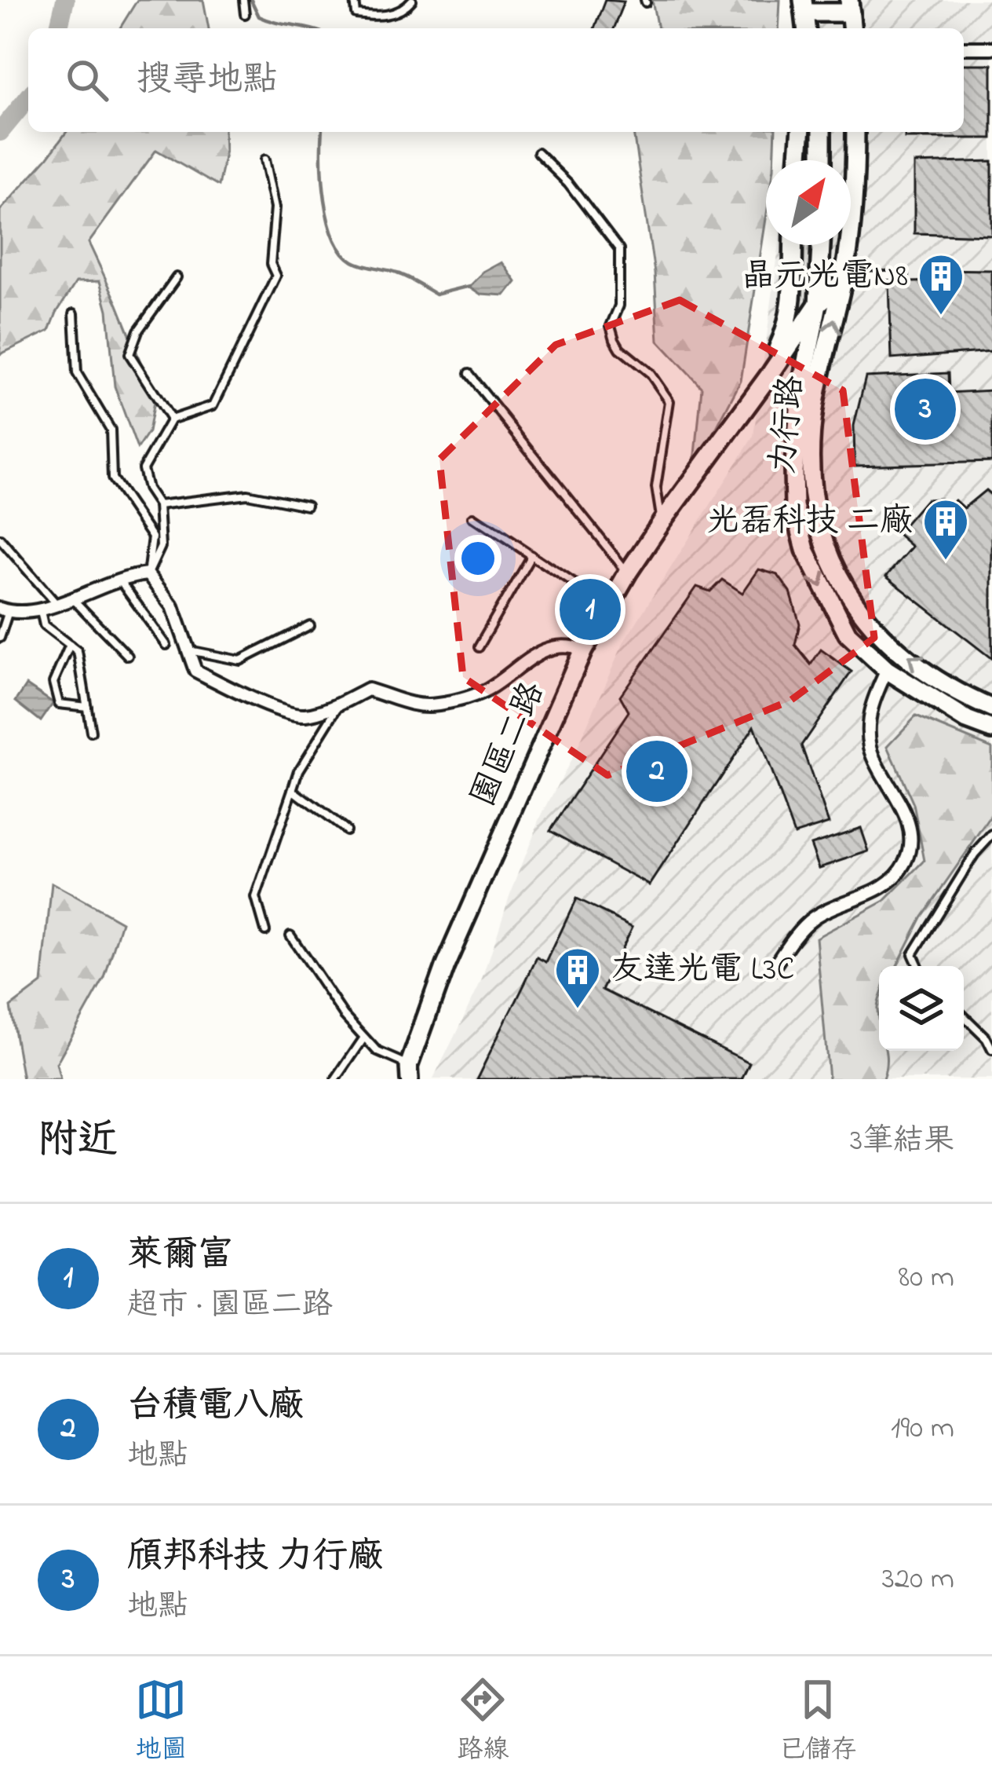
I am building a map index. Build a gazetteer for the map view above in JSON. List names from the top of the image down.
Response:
{
  "streets": {
    "street": ["力行路", "園區二路"]
  },
  "crossings": [
    ["力行路", "園區二路"]
  ],
  "places": {
    "building": ["晶元光電N8", "光磊科技 二廠", "友達光電 L3C"]
  },
  "north": "top right",
  "page": {
    "search": "搜尋地點",
    "pins": ["3", "1", "2"],
    "heading": ["附近", "3筆結果"],
    "list": [
      {
        "mark": "1",
        "name": "萊爾富",
        "note": "超市 · 園區二路",
        "value": "80 m"
      },
      {
        "mark": "2",
        "name": "台積電八廠",
        "note": "地點",
        "value": "190 m"
      },
      {
        "mark": "3",
        "name": "頎邦科技 力行廠",
        "note": "地點",
        "value": "320 m"
      }
    ],
    "nav": ["地圖", "路線", "已儲存"]
  }
}
